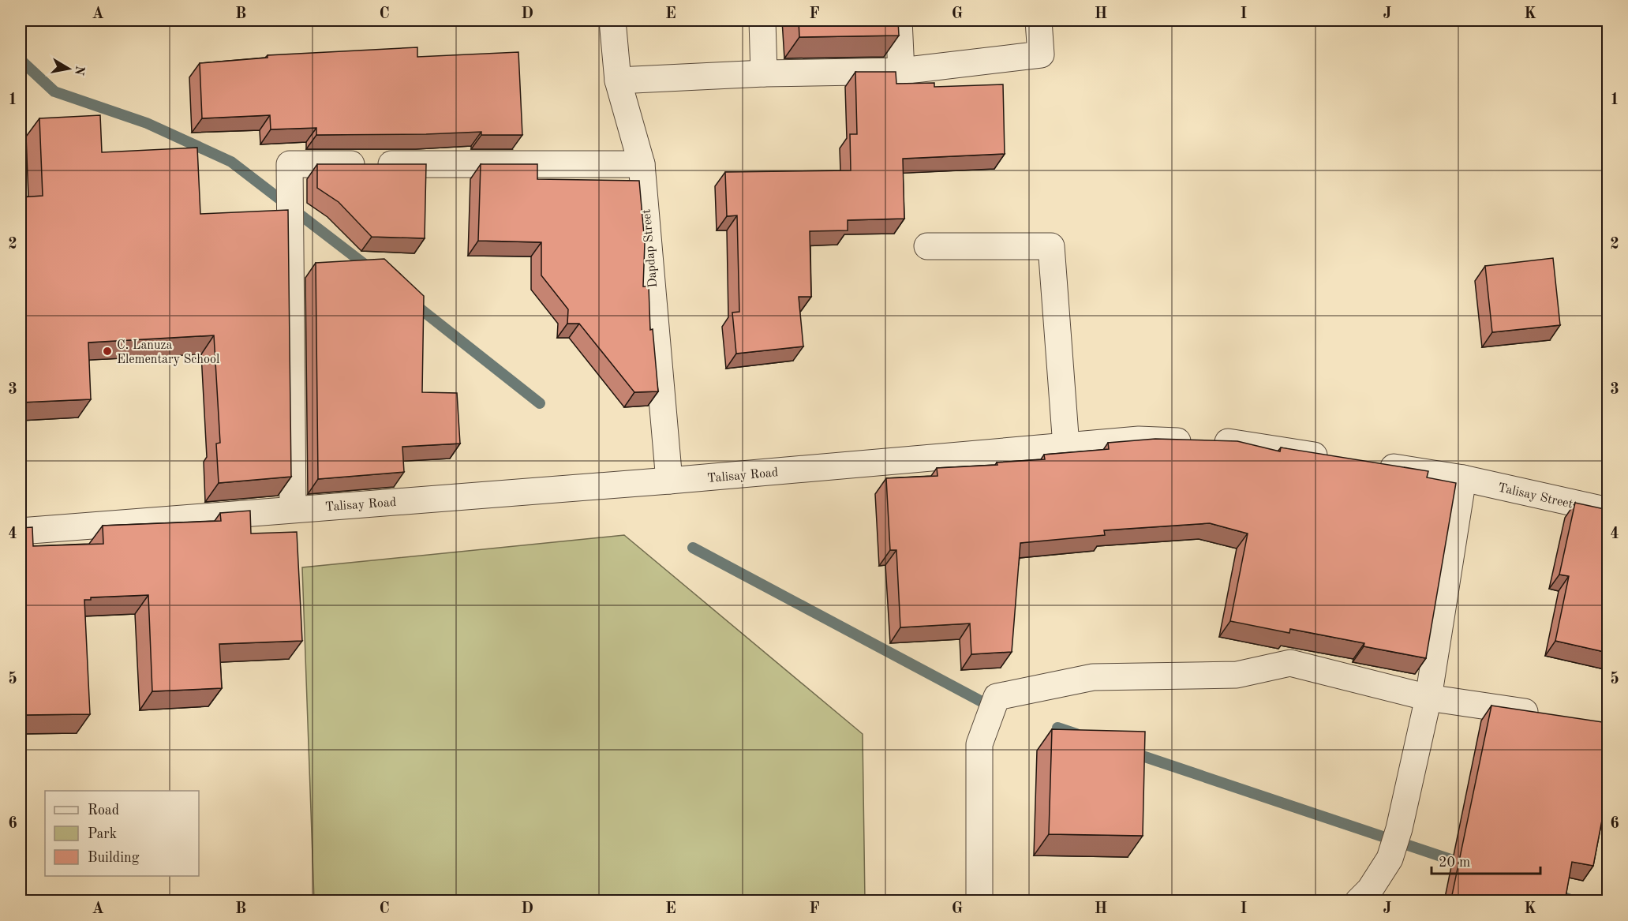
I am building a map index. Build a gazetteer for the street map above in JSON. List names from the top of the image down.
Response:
{
  "streets": {
    "street": ["Dapdap Street", "Talisay Road", "Talisay Street"]
  },
  "crossings": [
    ["Dapdap Street", "Talisay Road"]
  ],
  "places": ["C. Lanuza Elementary School"],
  "legend": ["Road", "Park", "Building"],
  "scale_bar": "20 m",
  "north": "right",
  "grid": {
    "columns": [
      "A",
      "B",
      "C",
      "D",
      "E",
      "F",
      "G",
      "H",
      "I",
      "J",
      "K"
    ],
    "rows": [
      "1",
      "2",
      "3",
      "4",
      "5",
      "6"
    ]
  }
}
